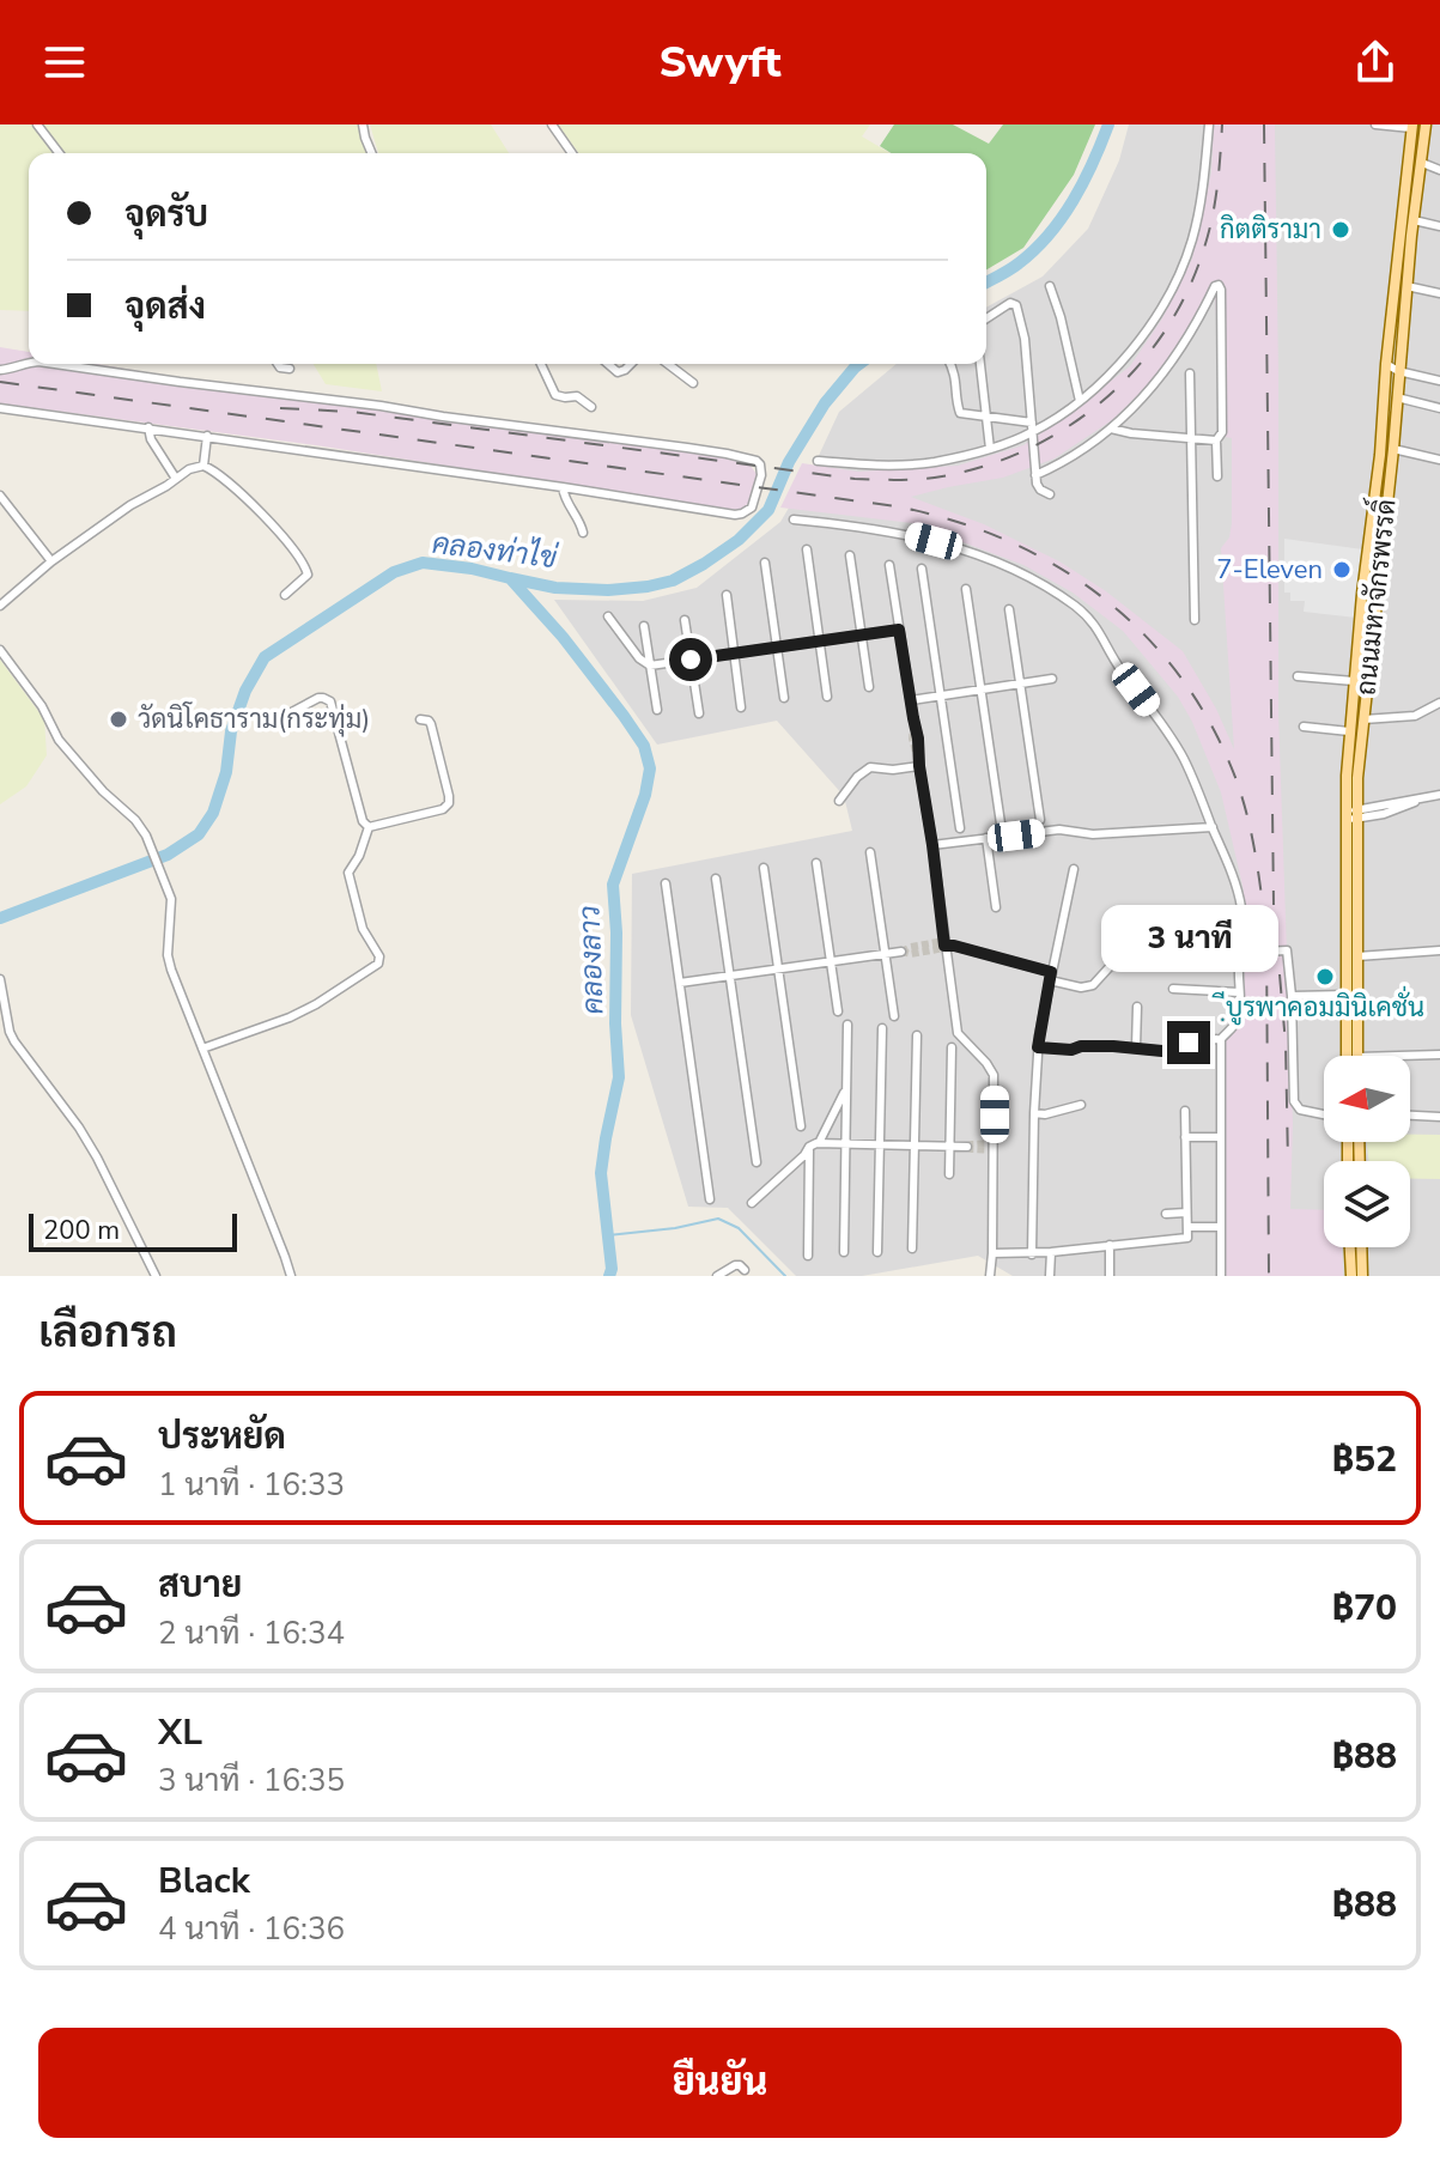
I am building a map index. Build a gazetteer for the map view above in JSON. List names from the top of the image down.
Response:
{
  "streets": {
    "main road": ["ถนนมหาจักรพรรดิ์"]
  },
  "water": ["คลองท่าไข่", "คลองลาว"],
  "places": [
    "กิตติรามา",
    "7-Eleven",
    "วัดนิโคธาราม(กระทุ่ม)",
    "ฺีบูรพาคอมมินิเคชั่น"
  ],
  "scale_bar": "200 m",
  "north": "left",
  "page": {
    "header": "Swyft",
    "banner": ["จุดรับ", "จุดส่ง"],
    "bubble": "3 นาที",
    "scale": "200 m",
    "heading": "เลือกรถ",
    "list": [
      {
        "name": "ประหยัด",
        "note": "1 นาที · 16:33",
        "value": "฿52"
      },
      {
        "name": "สบาย",
        "note": "2 นาที · 16:34",
        "value": "฿70"
      },
      {
        "name": "XL",
        "note": "3 นาที · 16:35",
        "value": "฿88"
      },
      {
        "name": "Black",
        "note": "4 นาที · 16:36",
        "value": "฿88"
      }
    ],
    "buttons": "ยืนยัน"
  }
}
